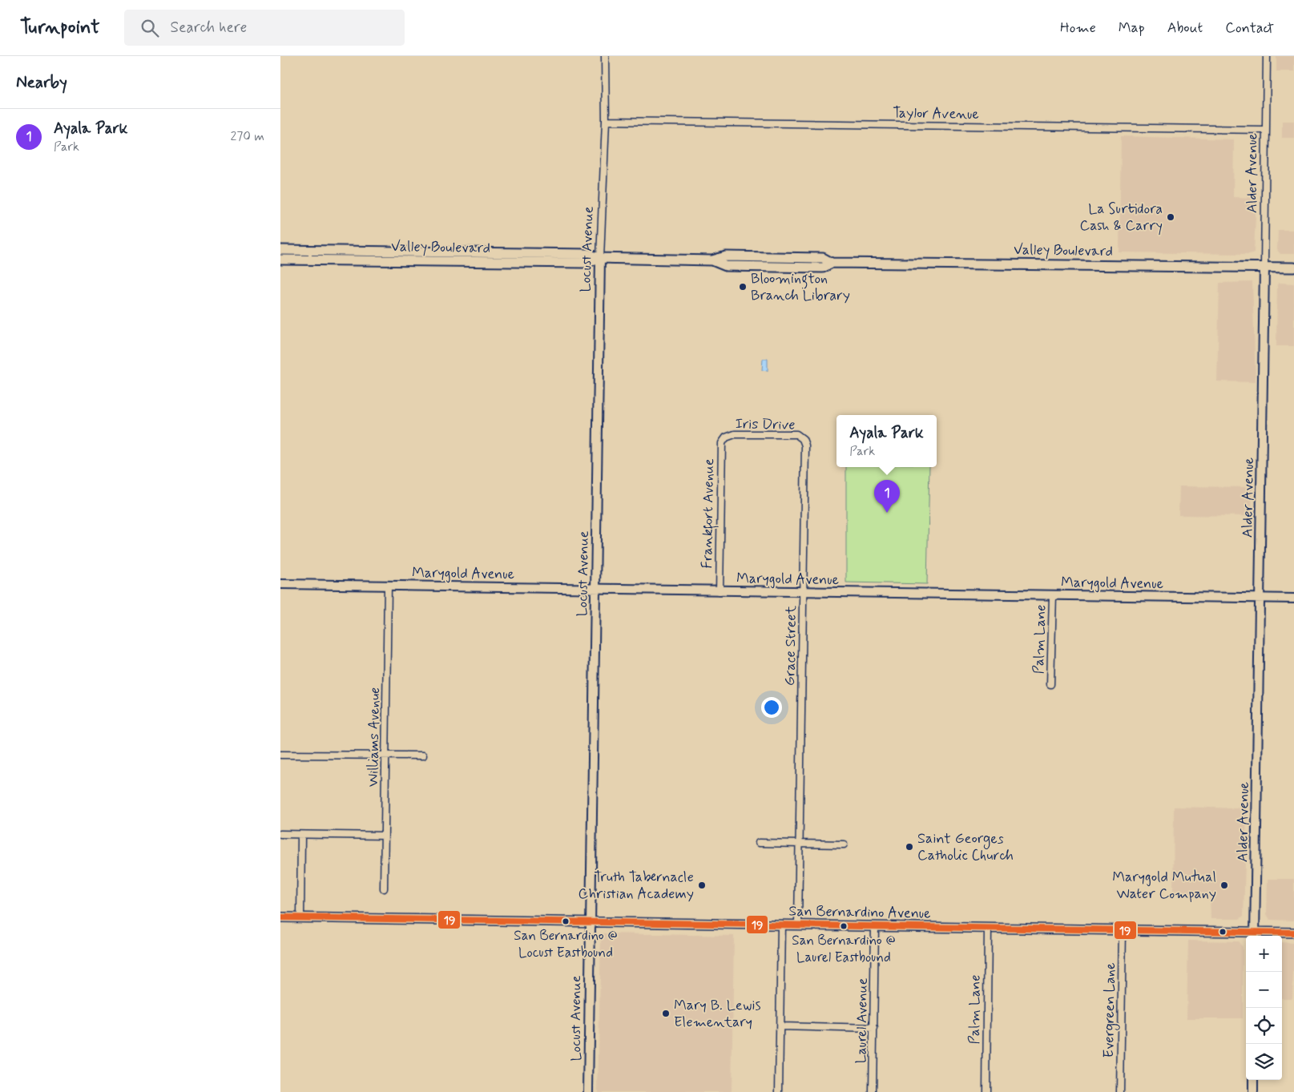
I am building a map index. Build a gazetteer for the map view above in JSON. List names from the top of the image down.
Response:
{
  "streets": {
    "main road": ["Valley Boulevard"],
    "street": [
      "Taylor Avenue",
      "Alder Avenue",
      "Locust Avenue",
      "Iris Drive",
      "Frankfort Avenue",
      "Marygold Avenue",
      "Palm Lane",
      "Grace Street",
      "Williams Avenue",
      "San Bernardino Avenue",
      "Evergreen Lane",
      "Laurel Avenue"
    ]
  },
  "crossings": [
    ["Taylor Avenue", "Alder Avenue"],
    ["Taylor Avenue", "Locust Avenue"],
    ["Alder Avenue", "Valley Boulevard"],
    ["Alder Avenue", "Marygold Avenue"],
    ["Alder Avenue", "San Bernardino Avenue"],
    ["Valley Boulevard", "Locust Avenue"],
    ["Locust Avenue", "Marygold Avenue"],
    ["Locust Avenue", "San Bernardino Avenue"],
    ["Iris Drive", "Frankfort Avenue"],
    ["Iris Drive", "Grace Street"],
    ["Frankfort Avenue", "Marygold Avenue"],
    ["Marygold Avenue", "Palm Lane"],
    ["Marygold Avenue", "Grace Street"],
    ["Marygold Avenue", "Williams Avenue"],
    ["Palm Lane", "San Bernardino Avenue"],
    ["Grace Street", "San Bernardino Avenue"],
    ["San Bernardino Avenue", "Evergreen Lane"],
    ["San Bernardino Avenue", "Laurel Avenue"]
  ],
  "places": [
    "La Surtidora Cash & Carry",
    "Bloomington Branch Library",
    "Saint Georges Catholic Church",
    "Truth Tabernacle Christian Academy",
    "Marygold Mutual Water Company",
    "San Bernardino @ Locust Eastbound",
    "San Bernardino @ Laurel Eastbound",
    "Mary B. Lewis Elementary"
  ],
  "lines": ["transit line 19"],
  "page": {
    "header": "Turnpoint",
    "search": "Search here",
    "nav": [
      "Home",
      "Map",
      "About",
      "Contact"
    ],
    "heading": "Nearby",
    "list": [
      {
        "mark": "1",
        "name": "Ayala Park",
        "note": "Park",
        "value": "270 m"
      }
    ],
    "popup": ["Ayala Park", "Park"],
    "pins": "1",
    "map_buttons": ["+", "−"]
  }
}
